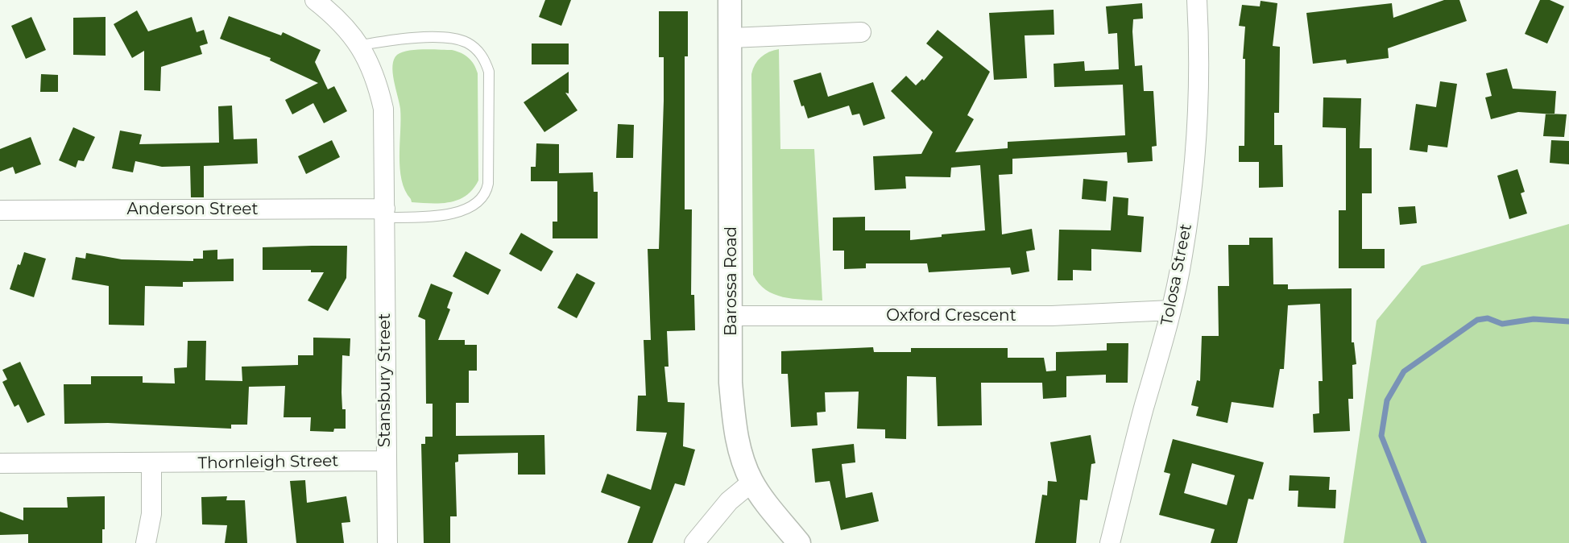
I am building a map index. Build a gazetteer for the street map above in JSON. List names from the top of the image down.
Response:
{
  "streets": {
    "street": [
      "Anderson Street",
      "Tolosa Street",
      "Barossa Road",
      "Oxford Crescent",
      "Stansbury Street",
      "Thornleigh Street"
    ]
  },
  "crossings": [
    ["Anderson Street", "Stansbury Street"],
    ["Tolosa Street", "Oxford Crescent"],
    ["Barossa Road", "Oxford Crescent"],
    ["Stansbury Street", "Thornleigh Street"]
  ]
}
